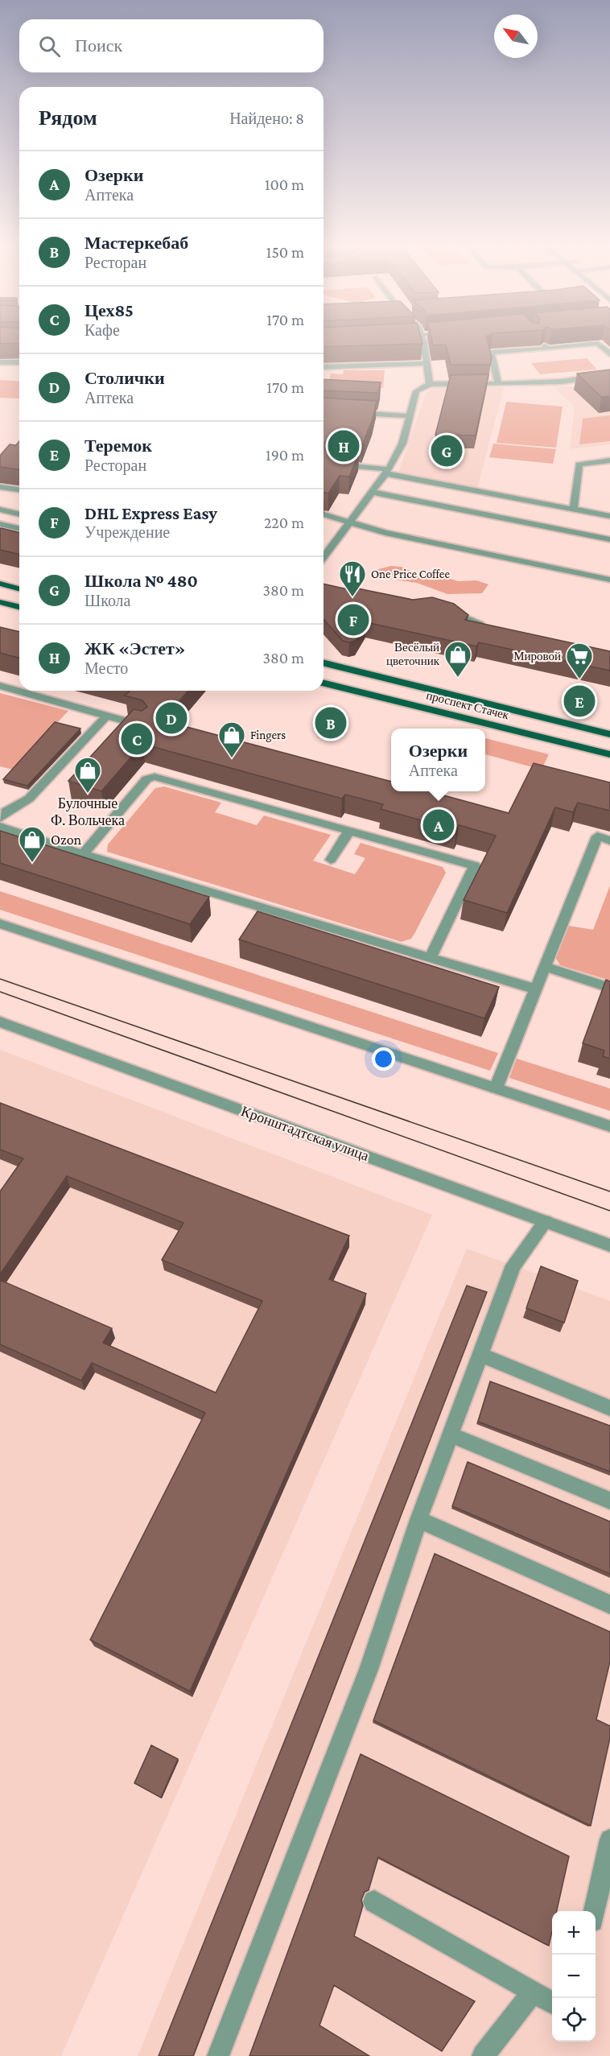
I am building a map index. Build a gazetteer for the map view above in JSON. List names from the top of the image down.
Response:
{
  "streets": {
    "main road": ["проспект Стачек"],
    "street": ["Кронштадтская улица"]
  },
  "places": {
    "restaurant": ["One Price Coffee"],
    "shop": [
      "Весёлый цветочник",
      "Fingers",
      "Булочные Ф. Вольчека",
      "Ozon"
    ],
    "supermarket": ["Мировой"]
  },
  "north": "top left",
  "page": {
    "search": "Поиск",
    "heading": ["Рядом", "Найдено: 8"],
    "list": [
      {
        "mark": "A",
        "name": "Озерки",
        "note": "Аптека",
        "value": "100 m"
      },
      {
        "mark": "B",
        "name": "Мастеркебаб",
        "note": "Ресторан",
        "value": "150 m"
      },
      {
        "mark": "C",
        "name": "Цех85",
        "note": "Кафе",
        "value": "170 m"
      },
      {
        "mark": "D",
        "name": "Столички",
        "note": "Аптека",
        "value": "170 m"
      },
      {
        "mark": "E",
        "name": "Теремок",
        "note": "Ресторан",
        "value": "190 m"
      },
      {
        "mark": "F",
        "name": "DHL Express Easy",
        "note": "Учреждение",
        "value": "220 m"
      },
      {
        "mark": "G",
        "name": "Школа № 480",
        "note": "Школа",
        "value": "380 m"
      },
      {
        "mark": "H",
        "name": "ЖК «Эстет»",
        "note": "Место",
        "value": "380 m"
      }
    ],
    "pins": [
      "H",
      "G",
      "F",
      "E",
      "D",
      "B",
      "C",
      "A"
    ],
    "popup": ["Озерки", "Аптека"],
    "map_buttons": ["+", "−"]
  }
}
